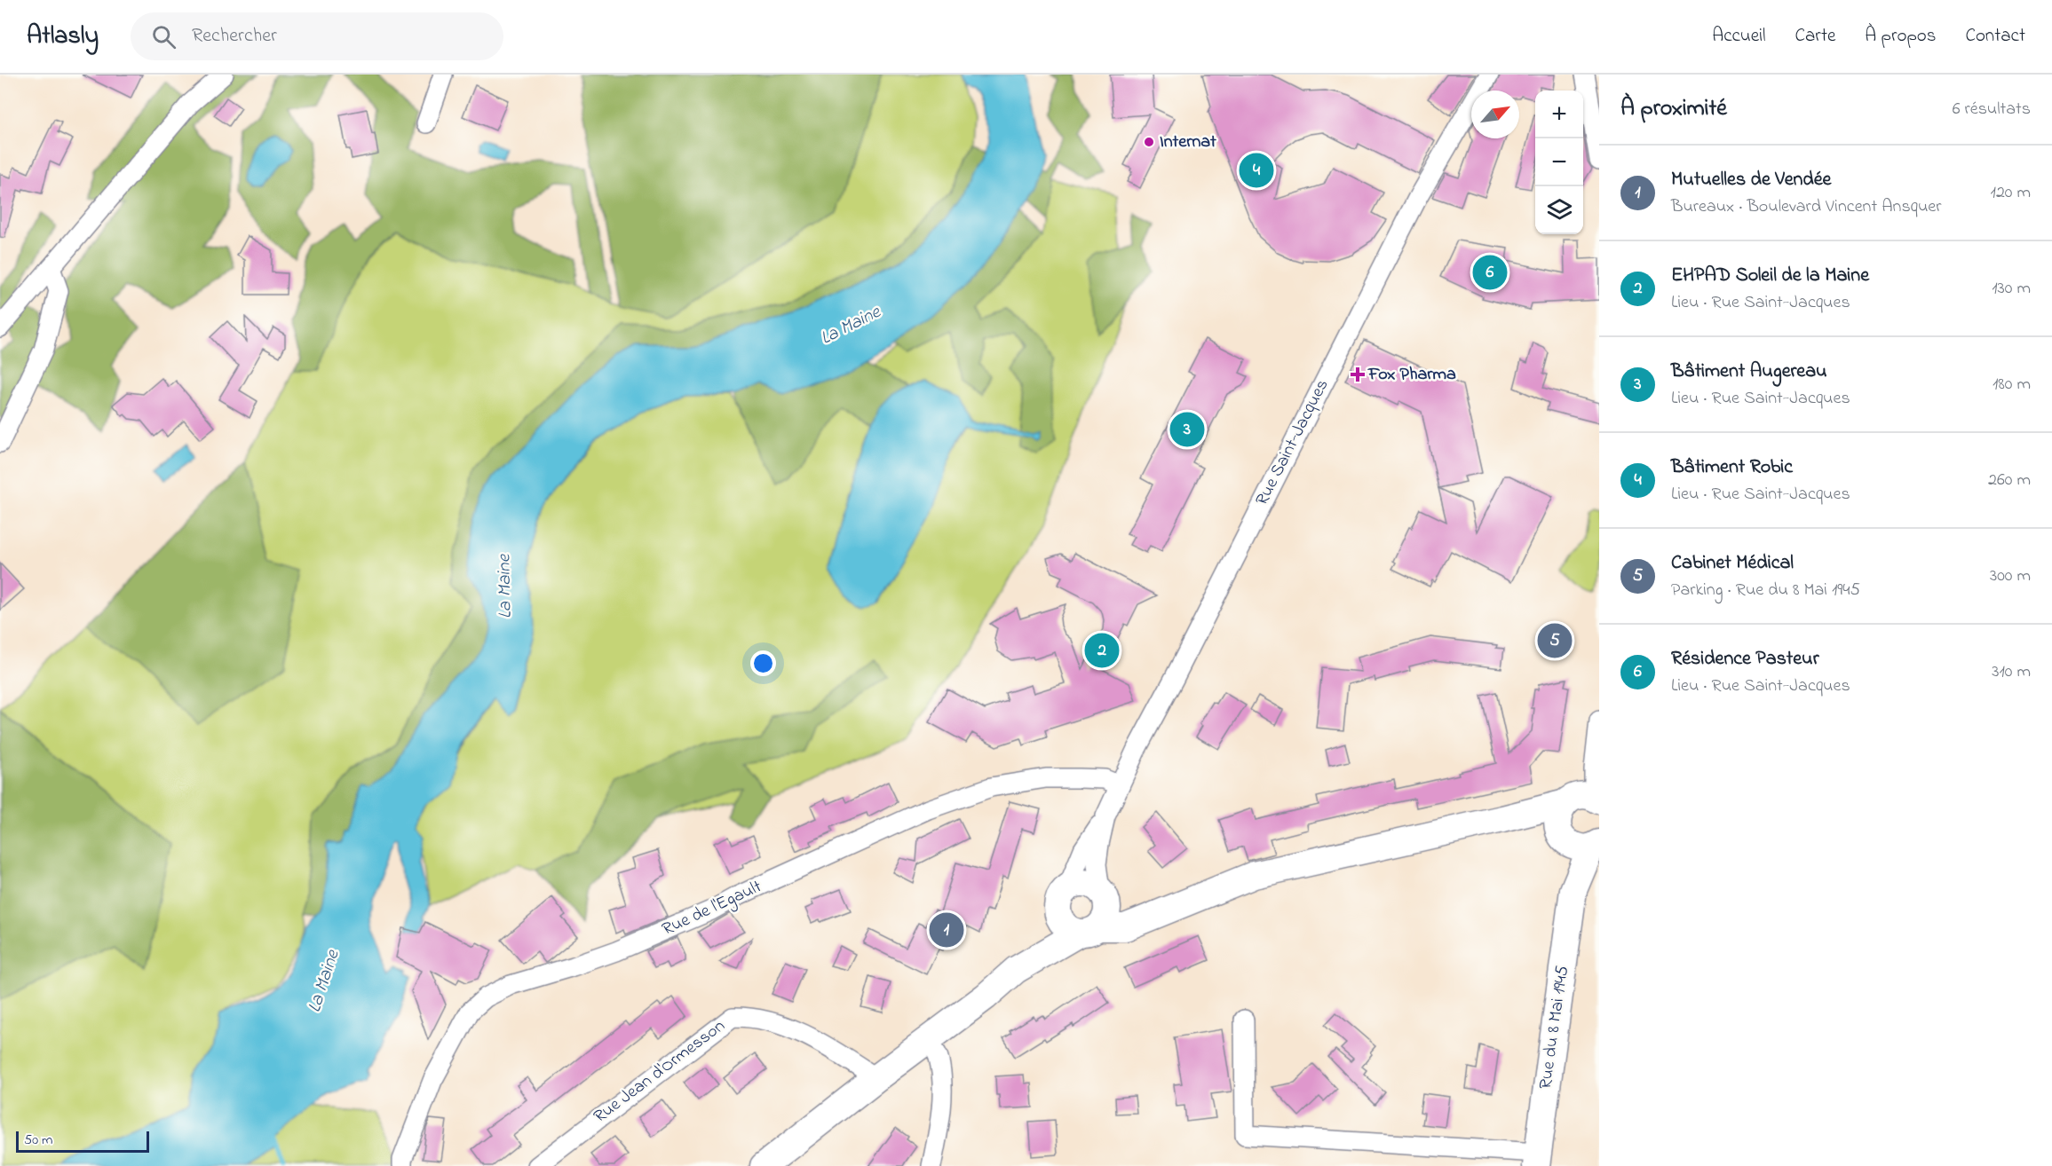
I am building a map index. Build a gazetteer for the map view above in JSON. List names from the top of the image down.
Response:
{
  "streets": {
    "main road": ["Rue du 8 Mai 1945"],
    "street": ["Rue Saint-Jacques", "Rue de l'Egault", "Rue Jean d'Ormesson"]
  },
  "crossings": [
    ["Rue Saint-Jacques", "Rue de l'Egault"]
  ],
  "water": ["La Maine"],
  "places": {
    "other": ["Internat"],
    "health": ["Fox Pharma"]
  },
  "scale_bar": "50 m",
  "north": "top right",
  "page": {
    "header": "Atlasly",
    "search": "Rechercher",
    "nav": [
      "Accueil",
      "Carte",
      "À propos",
      "Contact"
    ],
    "heading": ["À proximité", "6 résultats"],
    "map_buttons": ["+", "−"],
    "list": [
      {
        "mark": "1",
        "name": "Mutuelles de Vendée",
        "note": "Bureaux · Boulevard Vincent Ansquer",
        "value": "120 m"
      },
      {
        "mark": "2",
        "name": "EHPAD Soleil de la Maine",
        "note": "Lieu · Rue Saint-Jacques",
        "value": "130 m"
      },
      {
        "mark": "3",
        "name": "Bâtiment Augereau",
        "note": "Lieu · Rue Saint-Jacques",
        "value": "180 m"
      },
      {
        "mark": "4",
        "name": "Bâtiment Robic",
        "note": "Lieu · Rue Saint-Jacques",
        "value": "260 m"
      },
      {
        "mark": "5",
        "name": "Cabinet Médical",
        "note": "Parking · Rue du 8 Mai 1945",
        "value": "300 m"
      },
      {
        "mark": "6",
        "name": "Résidence Pasteur",
        "note": "Lieu · Rue Saint-Jacques",
        "value": "310 m"
      }
    ],
    "pins": [
      "4",
      "6",
      "3",
      "5",
      "2",
      "1"
    ],
    "scale": "50 m"
  }
}
